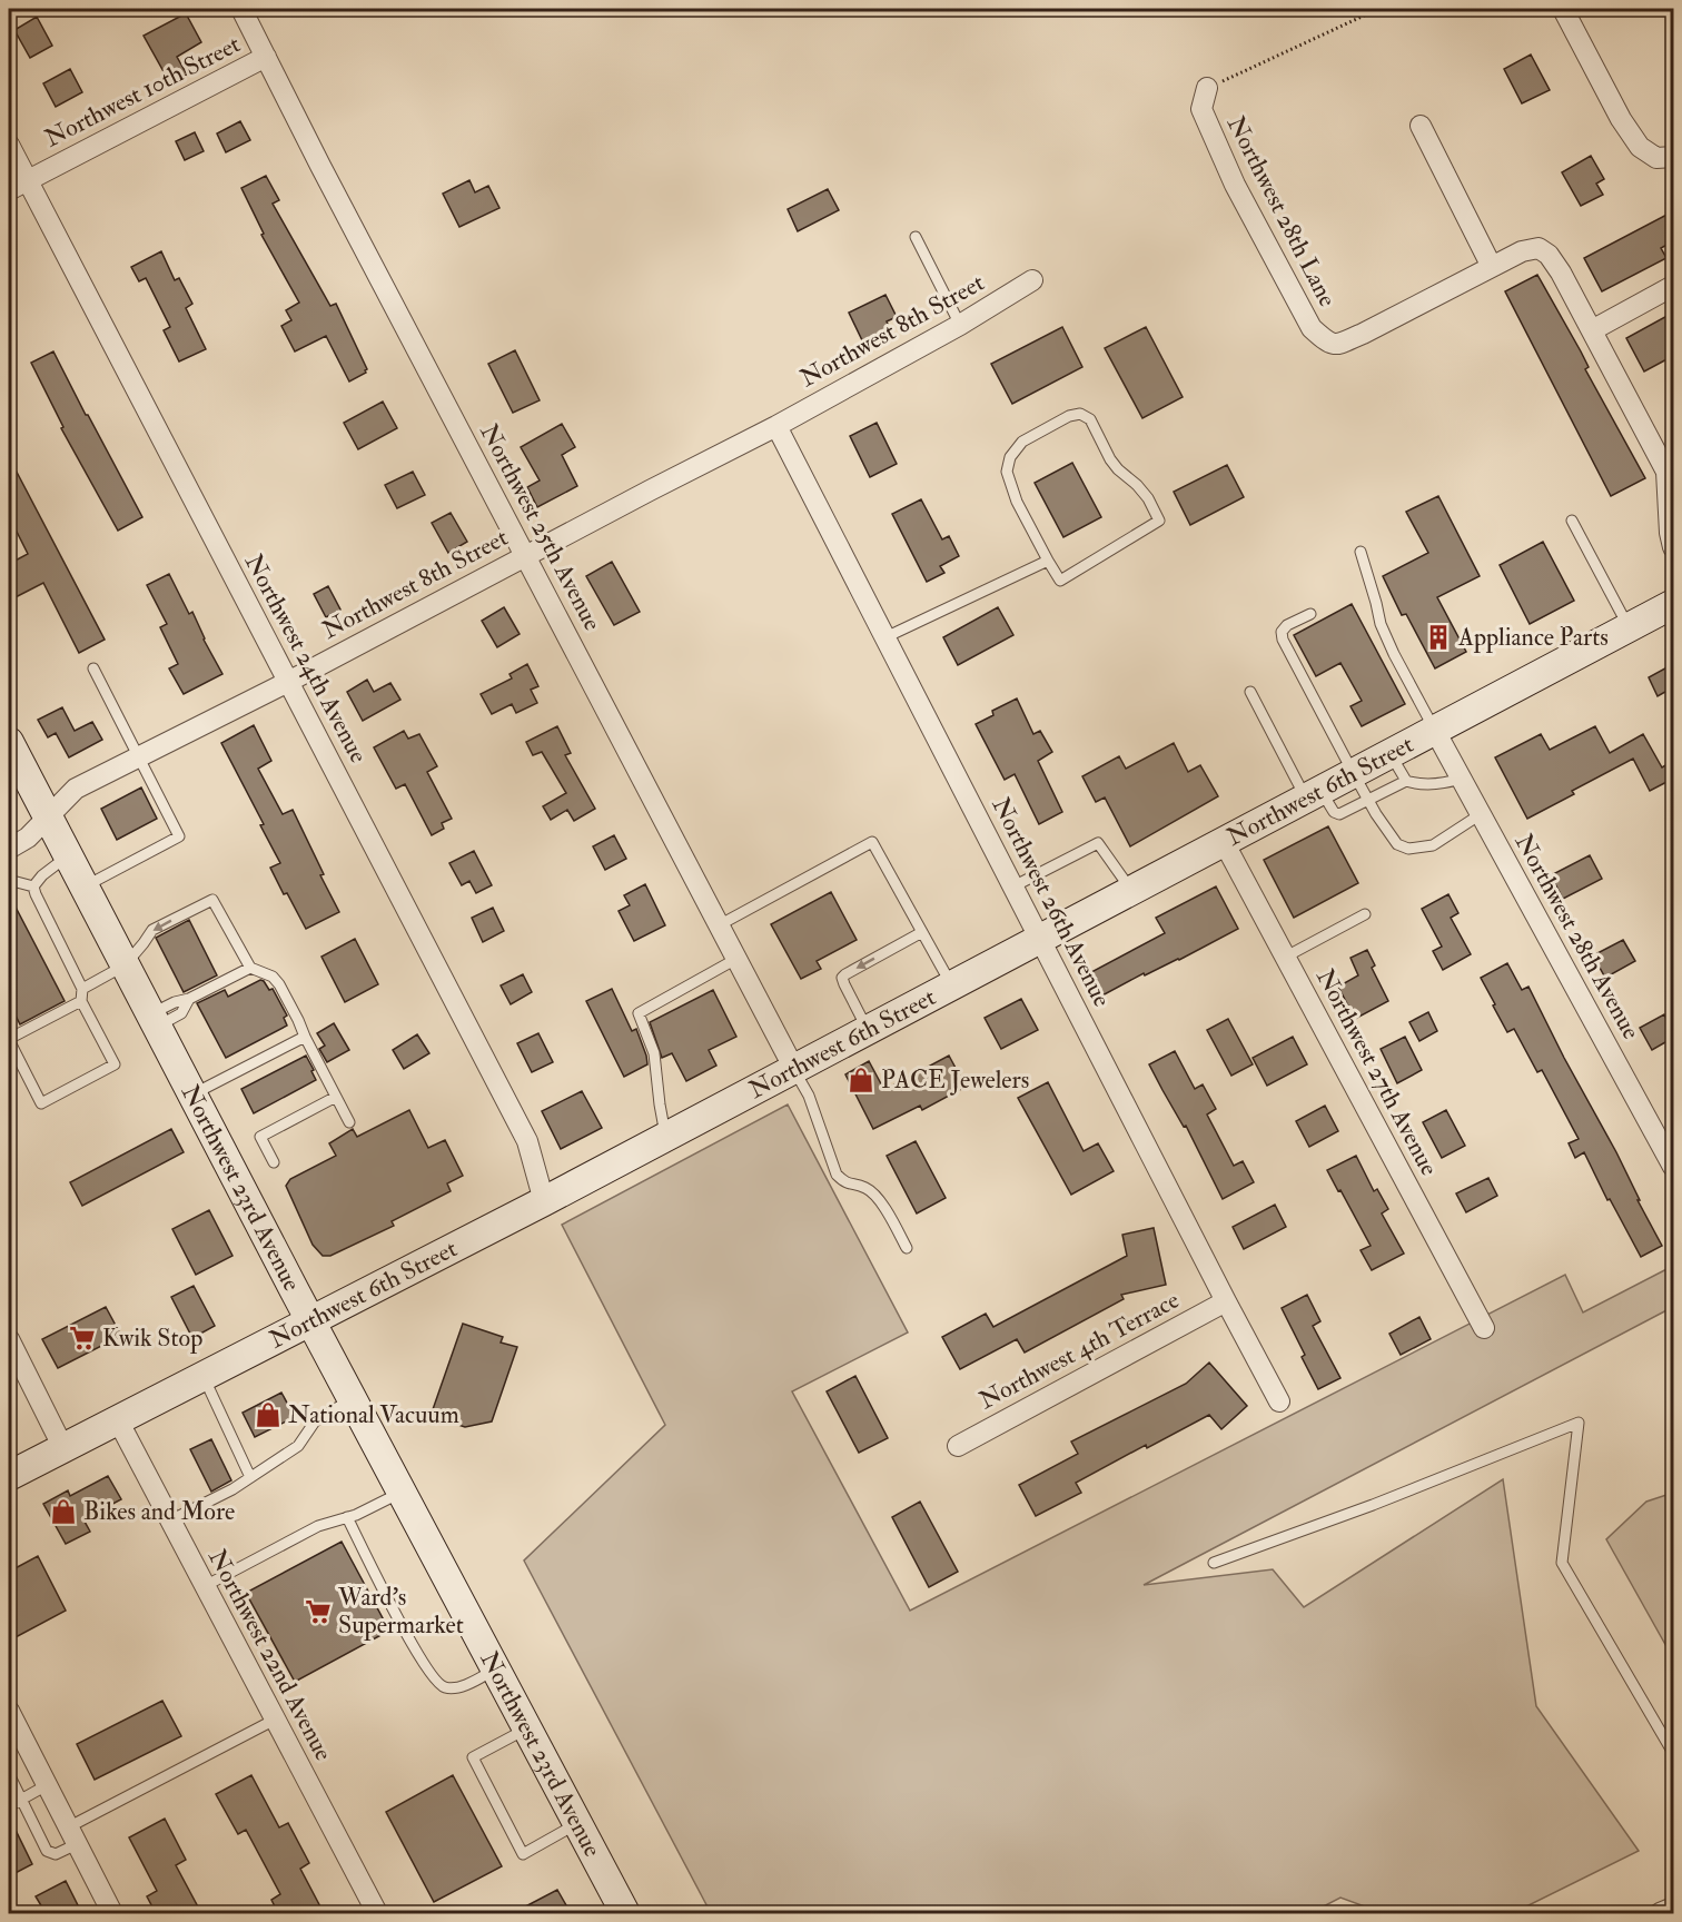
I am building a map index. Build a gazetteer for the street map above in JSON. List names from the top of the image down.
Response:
{
  "streets": {
    "main road": ["Northwest 6th Street", "Northwest 23rd Avenue"],
    "street": [
      "Northwest 10th Street",
      "Northwest 28th Lane",
      "Northwest 8th Street",
      "Northwest 25th Avenue",
      "Northwest 24th Avenue",
      "Northwest 26th Avenue",
      "Northwest 28th Avenue",
      "Northwest 27th Avenue",
      "Northwest 4th Terrace",
      "Northwest 22nd Avenue"
    ]
  },
  "crossings": [
    ["Northwest 10th Street", "Northwest 25th Avenue"],
    ["Northwest 10th Street", "Northwest 24th Avenue"],
    ["Northwest 8th Street", "Northwest 25th Avenue"],
    ["Northwest 8th Street", "Northwest 24th Avenue"],
    ["Northwest 8th Street", "Northwest 26th Avenue"],
    ["Northwest 8th Street", "Northwest 23rd Avenue"],
    ["Northwest 25th Avenue", "Northwest 6th Street"],
    ["Northwest 24th Avenue", "Northwest 6th Street"],
    ["Northwest 6th Street", "Northwest 26th Avenue"],
    ["Northwest 6th Street", "Northwest 28th Avenue"],
    ["Northwest 6th Street", "Northwest 27th Avenue"],
    ["Northwest 6th Street", "Northwest 23rd Avenue"],
    ["Northwest 6th Street", "Northwest 22nd Avenue"],
    ["Northwest 26th Avenue", "Northwest 4th Terrace"]
  ],
  "places": {
    "building": ["Appliance Parts"],
    "shop": ["PACE Jewelers", "National Vacuum", "Bikes and More"],
    "supermarket": ["Kwik Stop", "Ward's Supermarket"]
  }
}
